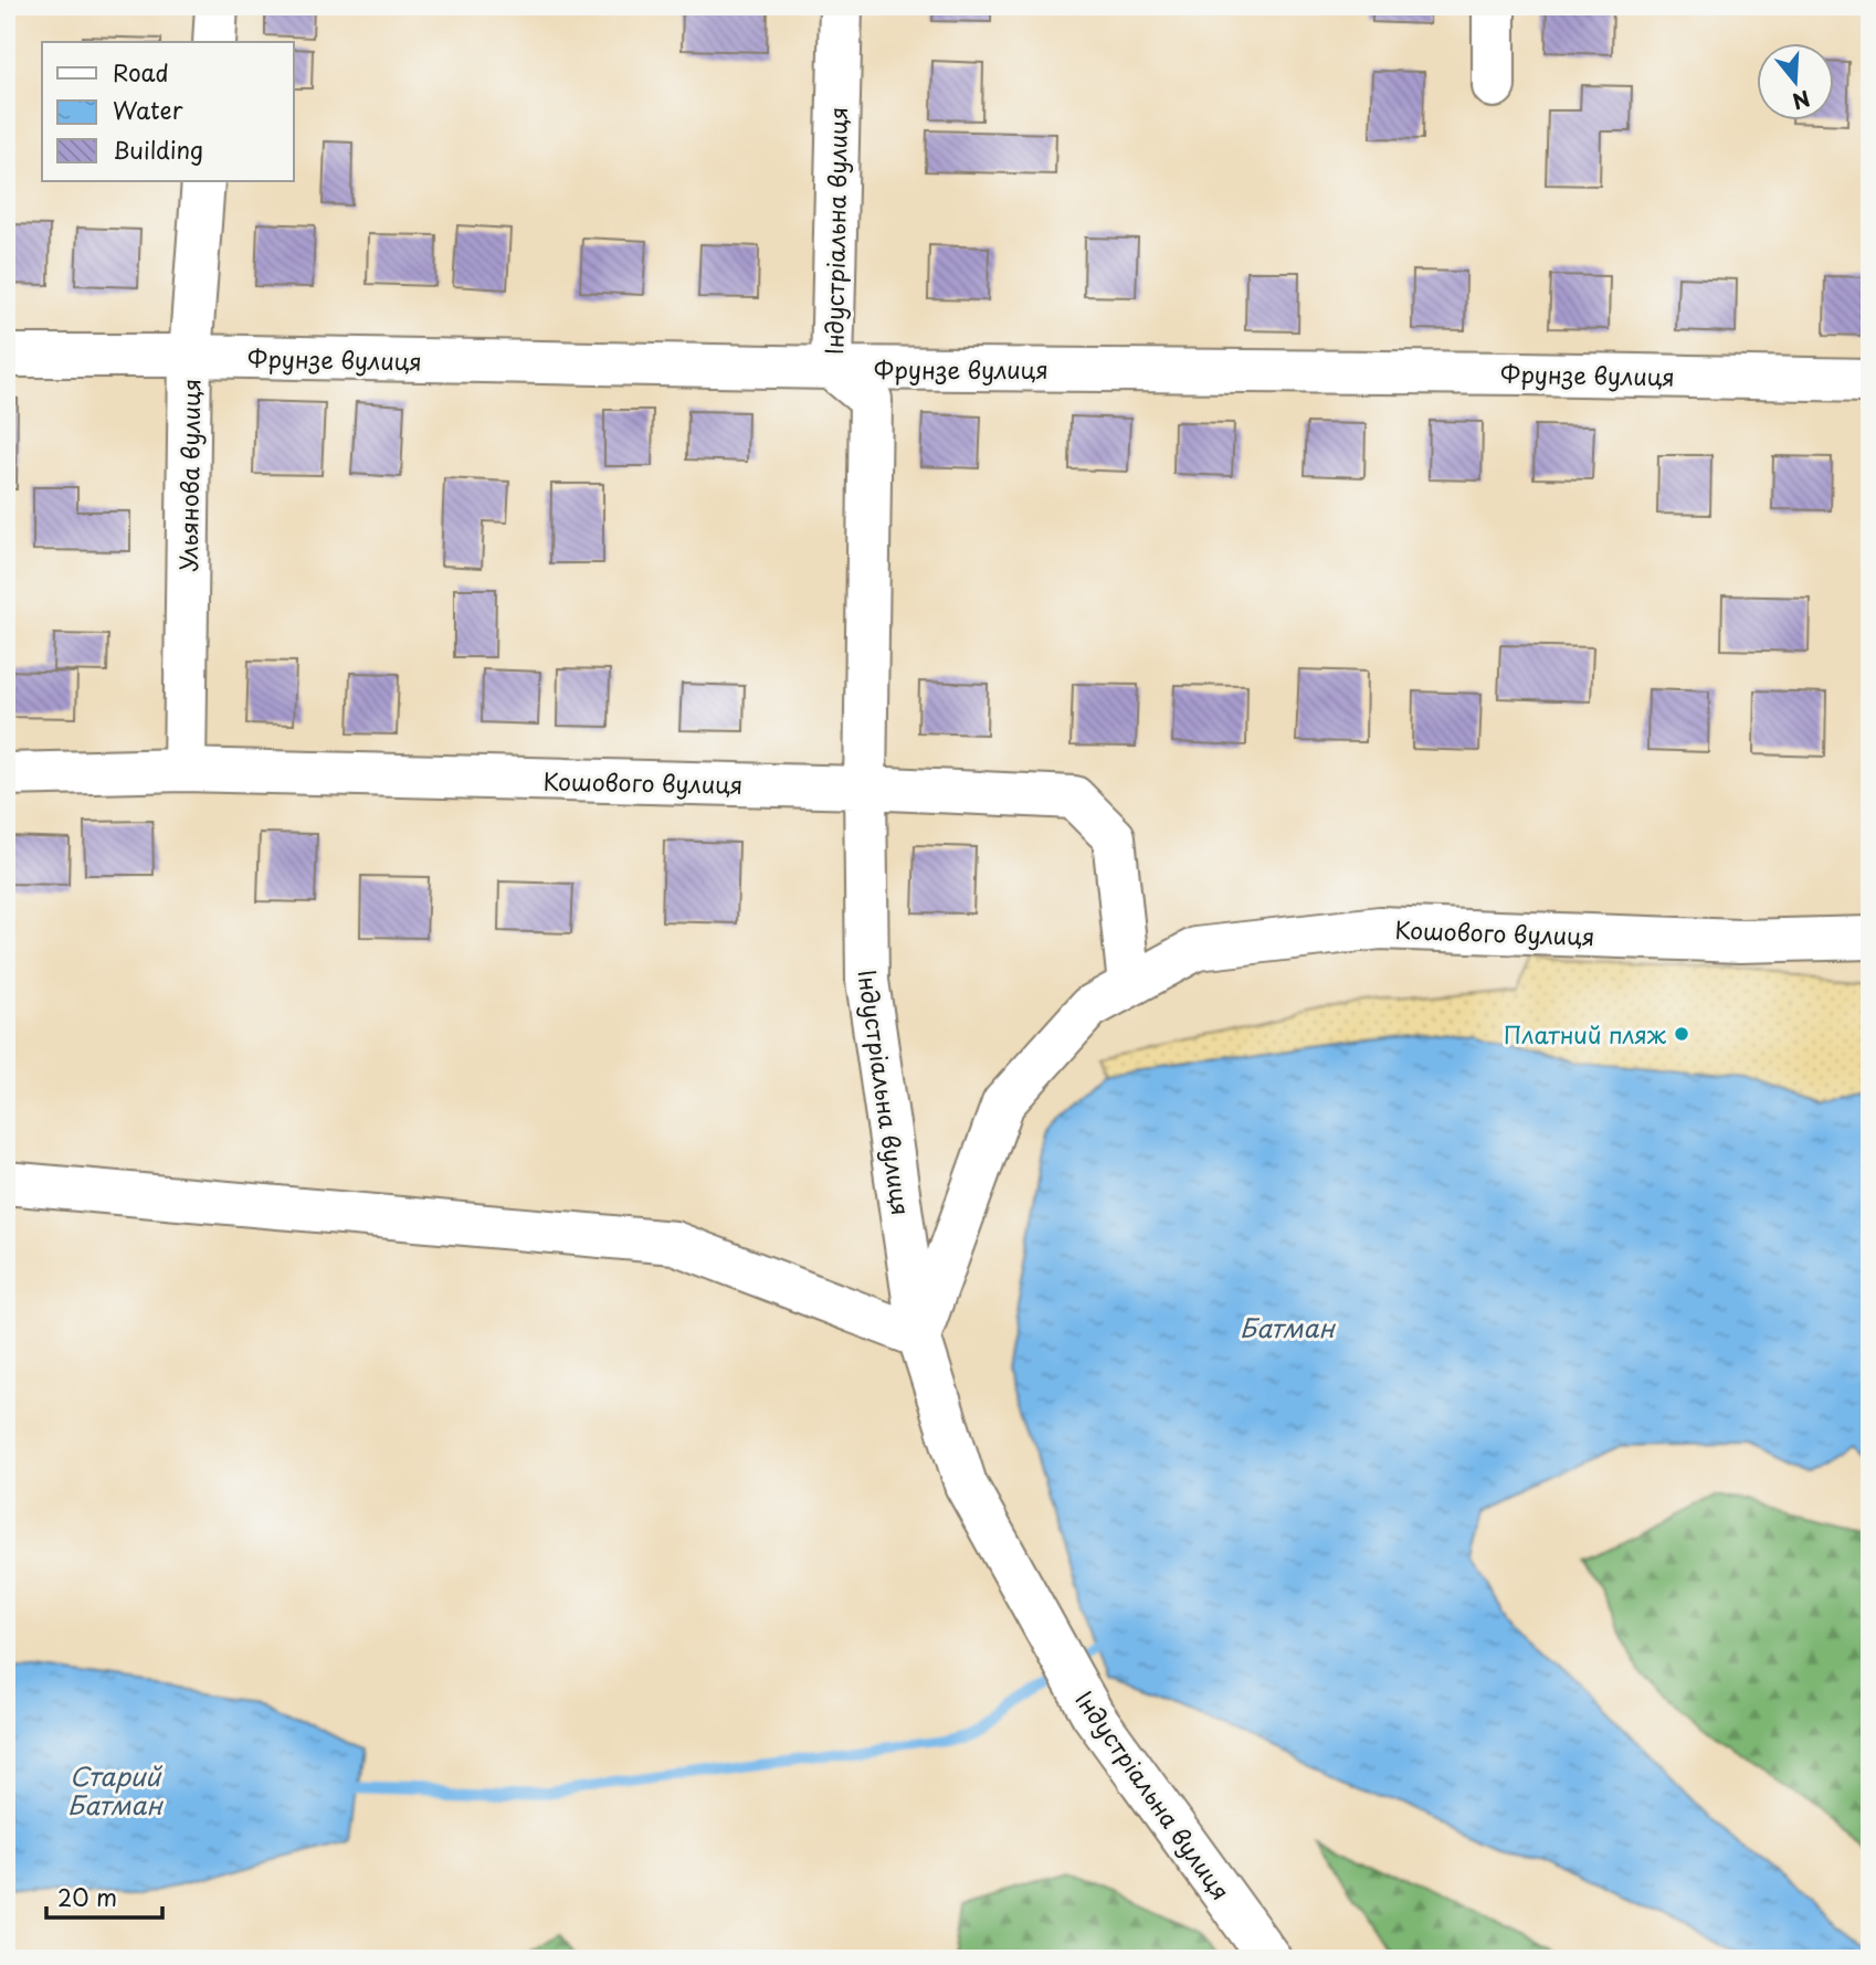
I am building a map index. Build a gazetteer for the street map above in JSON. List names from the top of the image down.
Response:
{
  "streets": {
    "street": [
      "Індустріальна вулиця",
      "Фрунзе вулиця",
      "Ульянова вулиця",
      "Кошового вулиця"
    ]
  },
  "crossings": [
    ["Індустріальна вулиця", "Фрунзе вулиця"],
    ["Індустріальна вулиця", "Кошового вулиця"],
    ["Фрунзе вулиця", "Ульянова вулиця"],
    ["Ульянова вулиця", "Кошового вулиця"]
  ],
  "water": ["Батман", "Старий Батман"],
  "places": ["Платний пляж"],
  "legend": ["Road", "Water", "Building"],
  "scale_bar": "20 m",
  "north": "bottom"
}
